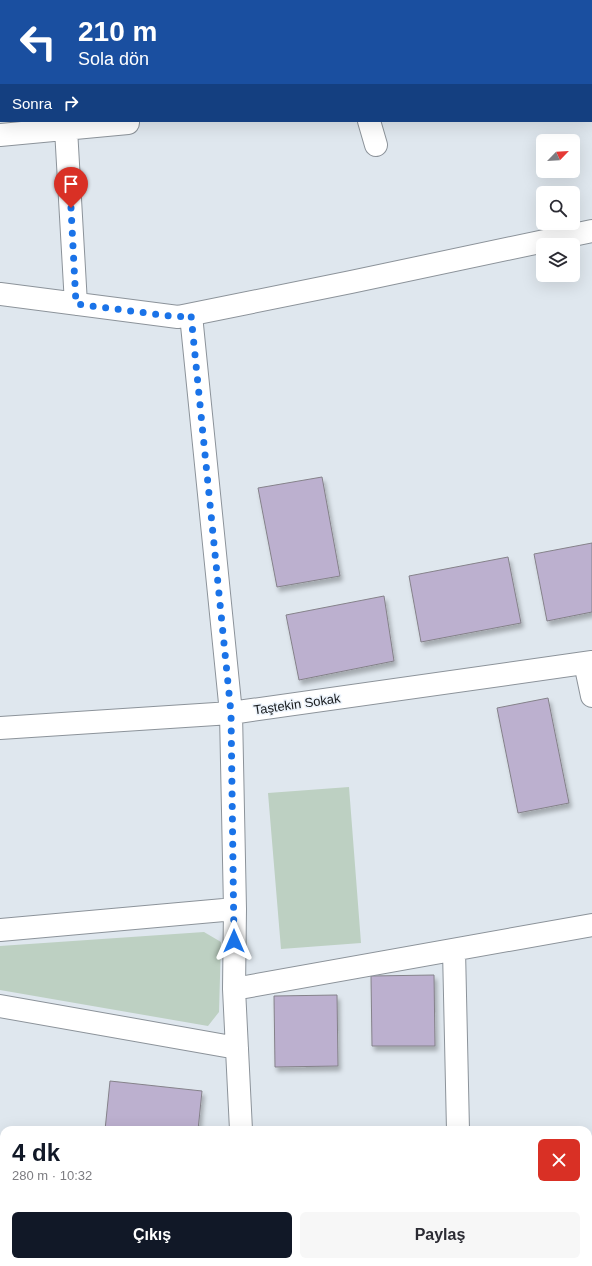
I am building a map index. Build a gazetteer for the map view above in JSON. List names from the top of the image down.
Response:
{
  "streets": {
    "street": ["Taştekin Sokak"]
  },
  "north": "top right",
  "page": {
    "turn": ["210 m", "Sola dön"],
    "then": "Sonra",
    "heading": ["4 dk", "280 m · 10:32"],
    "buttons": ["Çıkış", "Paylaş"]
  }
}
